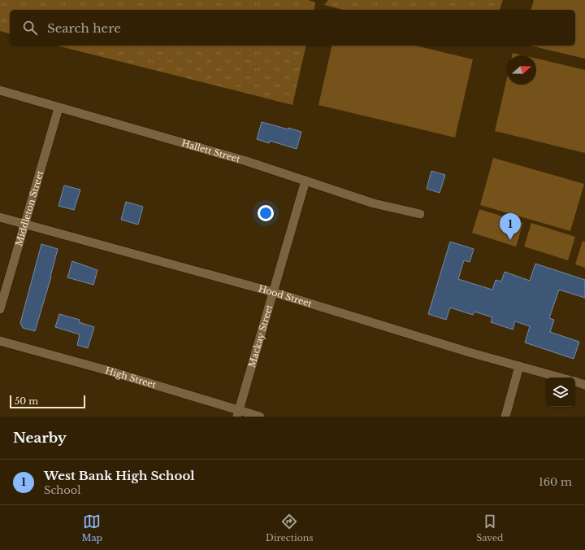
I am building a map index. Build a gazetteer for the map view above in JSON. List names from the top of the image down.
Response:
{
  "streets": {
    "street": [
      "Hallett Street",
      "Middleton Street",
      "Hood Street",
      "Mackay Street",
      "High Street"
    ]
  },
  "crossings": [
    ["Hallett Street", "Middleton Street"],
    ["Hallett Street", "Mackay Street"],
    ["Middleton Street", "Hood Street"],
    ["Hood Street", "Mackay Street"],
    ["Mackay Street", "High Street"]
  ],
  "scale_bar": "50 m",
  "north": "right",
  "page": {
    "search": "Search here",
    "pins": "1",
    "scale": "50 m",
    "heading": "Nearby",
    "list": [
      {
        "mark": "1",
        "name": "West Bank High School",
        "note": "School",
        "value": "160 m"
      }
    ],
    "nav": ["Map", "Directions", "Saved"]
  }
}
